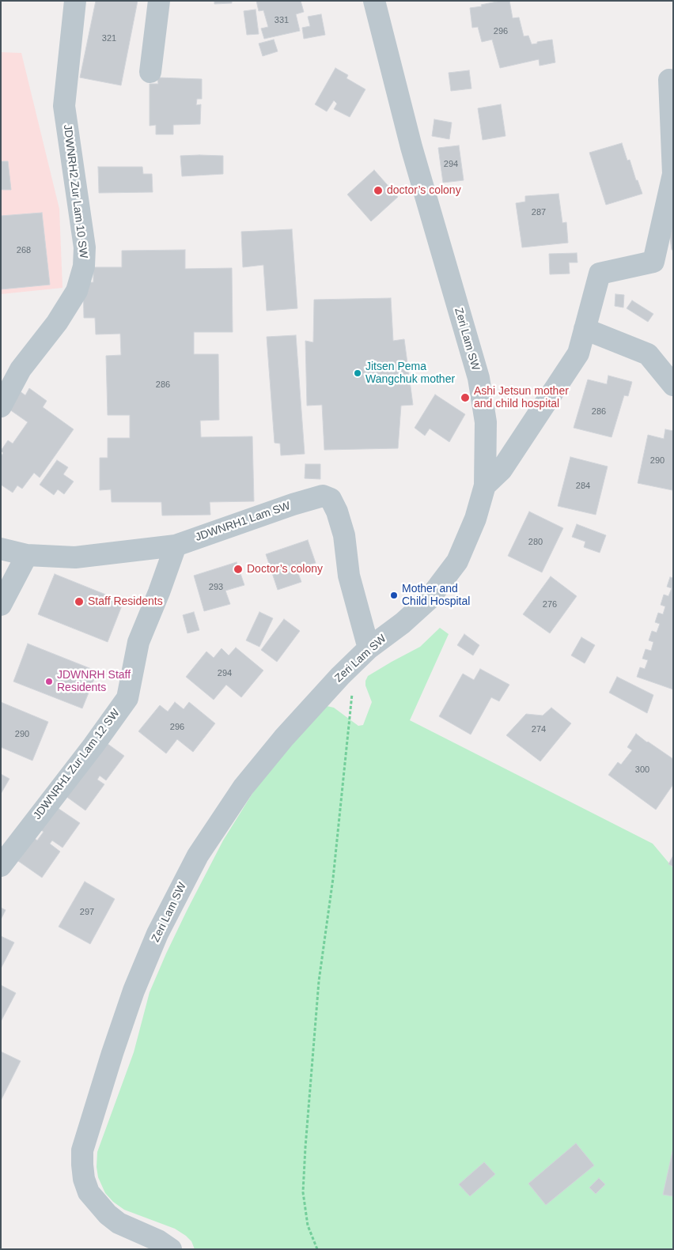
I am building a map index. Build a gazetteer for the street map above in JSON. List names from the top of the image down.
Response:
{
  "streets": {
    "street": [
      "JDWNRH2 Zur Lam 10 SW",
      "Zeri Lam SW",
      "JDWNRH1 Lam SW",
      "JDWNRH1 Zur Lam 12 SW"
    ]
  },
  "crossings": [
    ["Zeri Lam SW", "JDWNRH1 Lam SW"],
    ["JDWNRH1 Lam SW", "JDWNRH1 Zur Lam 12 SW"]
  ],
  "places": [
    "doctor’s colony",
    "Jitsen Pema Wangchuk mother",
    "Ashi Jetsun mother and child hospital",
    "Doctor’s colony",
    "Mother and Child Hospital",
    "Staff Residents",
    "JDWNRH Staff Residents"
  ],
  "house_numbers": [
    "331",
    "296",
    "321",
    "294",
    "287",
    "268",
    "286",
    "286",
    "290",
    "284",
    "280",
    "293",
    "276",
    "294",
    "296",
    "274",
    "290",
    "300",
    "297"
  ]
}
